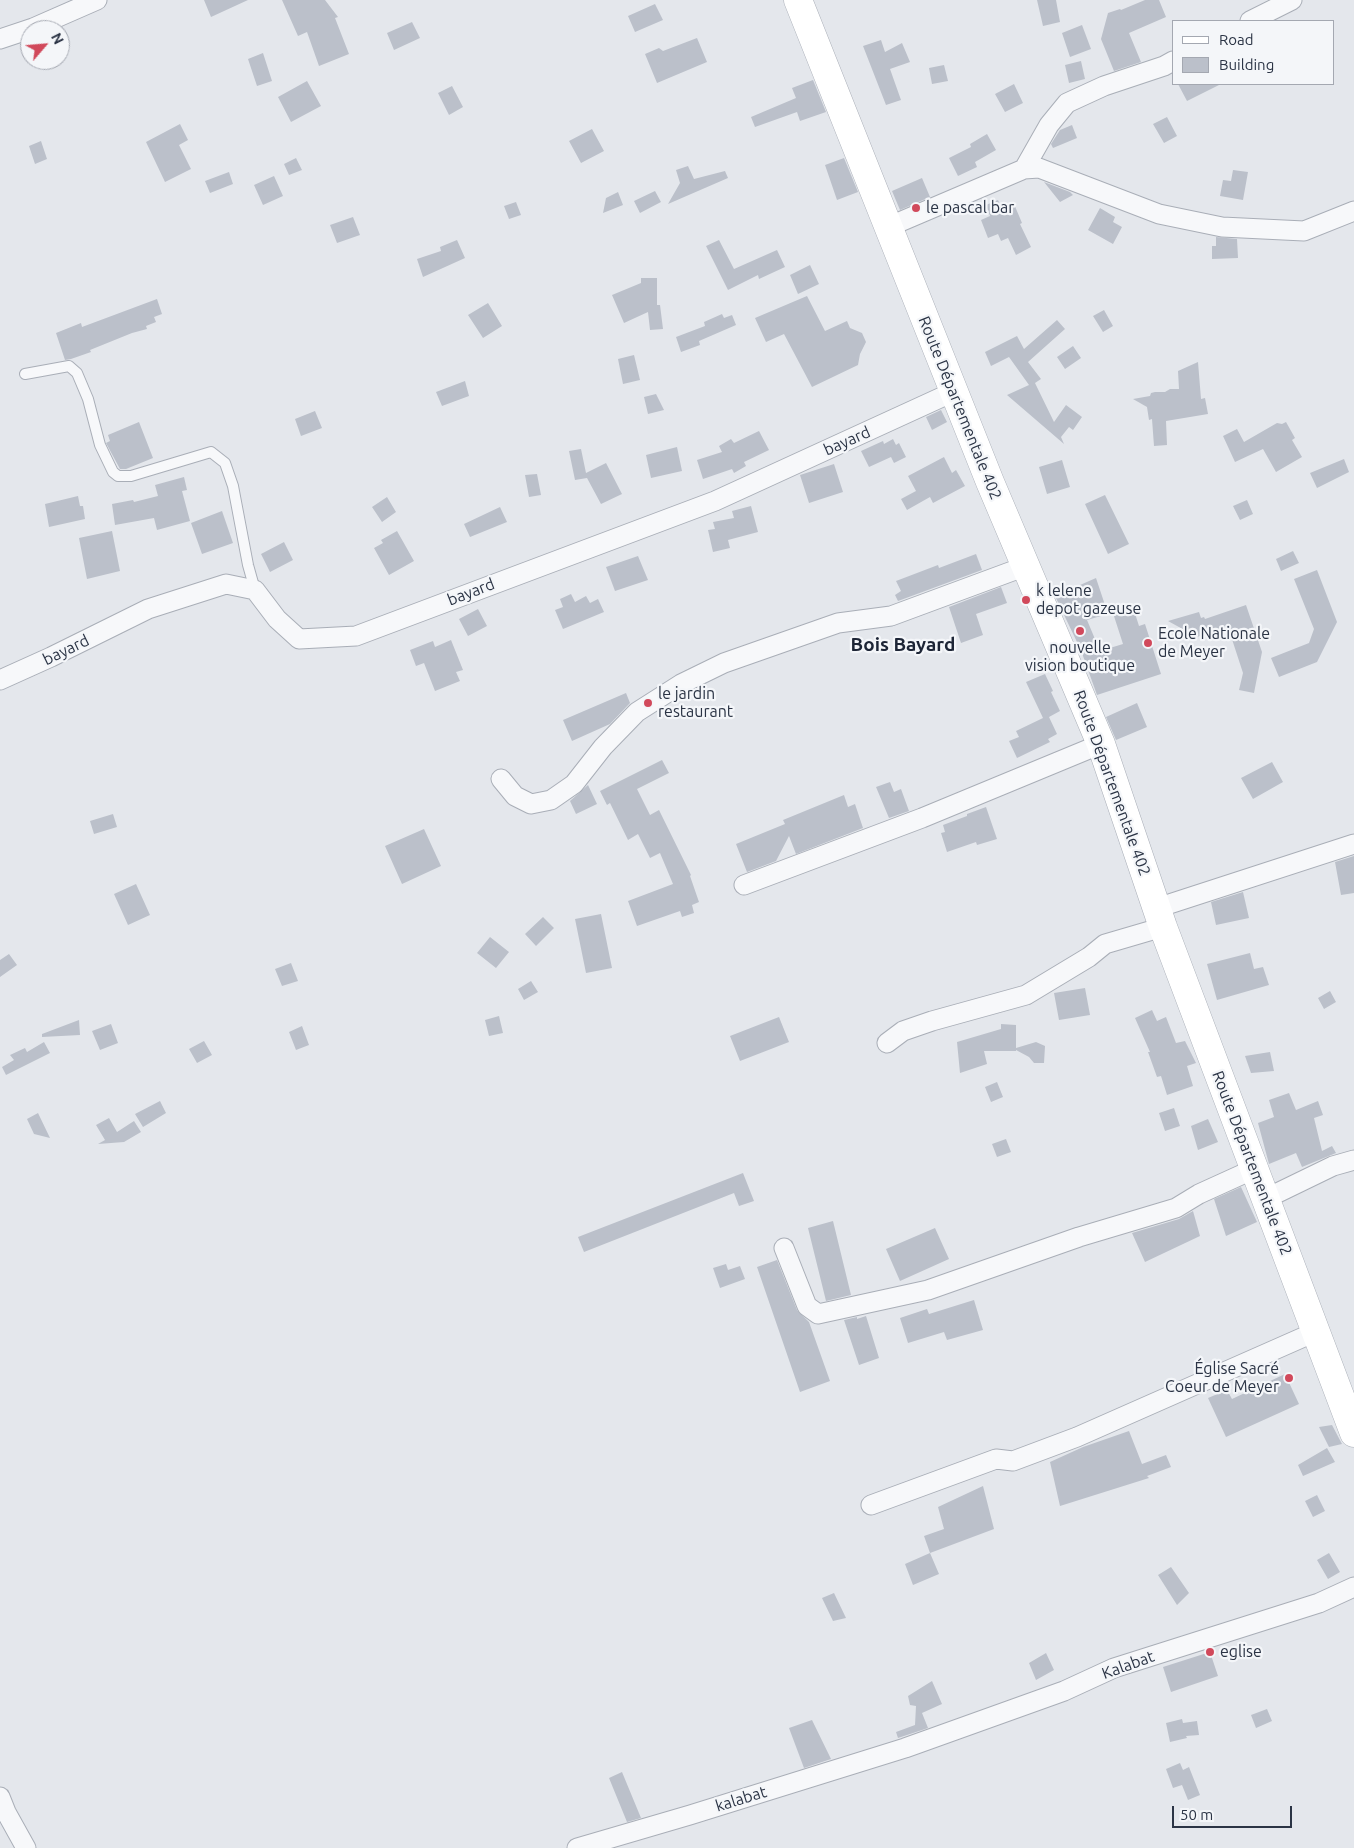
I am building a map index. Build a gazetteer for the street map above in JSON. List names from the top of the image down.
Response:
{
  "streets": {
    "main road": ["Route Départementale 402"],
    "street": ["bayard", "Kalabat", "kalabat"]
  },
  "crossings": [
    ["Route Départementale 402", "bayard"],
    ["Kalabat", "kalabat"]
  ],
  "districts": ["Bois Bayard"],
  "places": [
    "le pascal bar",
    "k lelene depot gazeuse",
    "nouvelle vision boutique",
    "Ecole Nationale de Meyer",
    "le jardin restaurant",
    "Église Sacré Coeur de Meyer",
    "eglise"
  ],
  "legend": ["Road", "Building"],
  "scale_bar": "50 m",
  "north": "top right"
}
